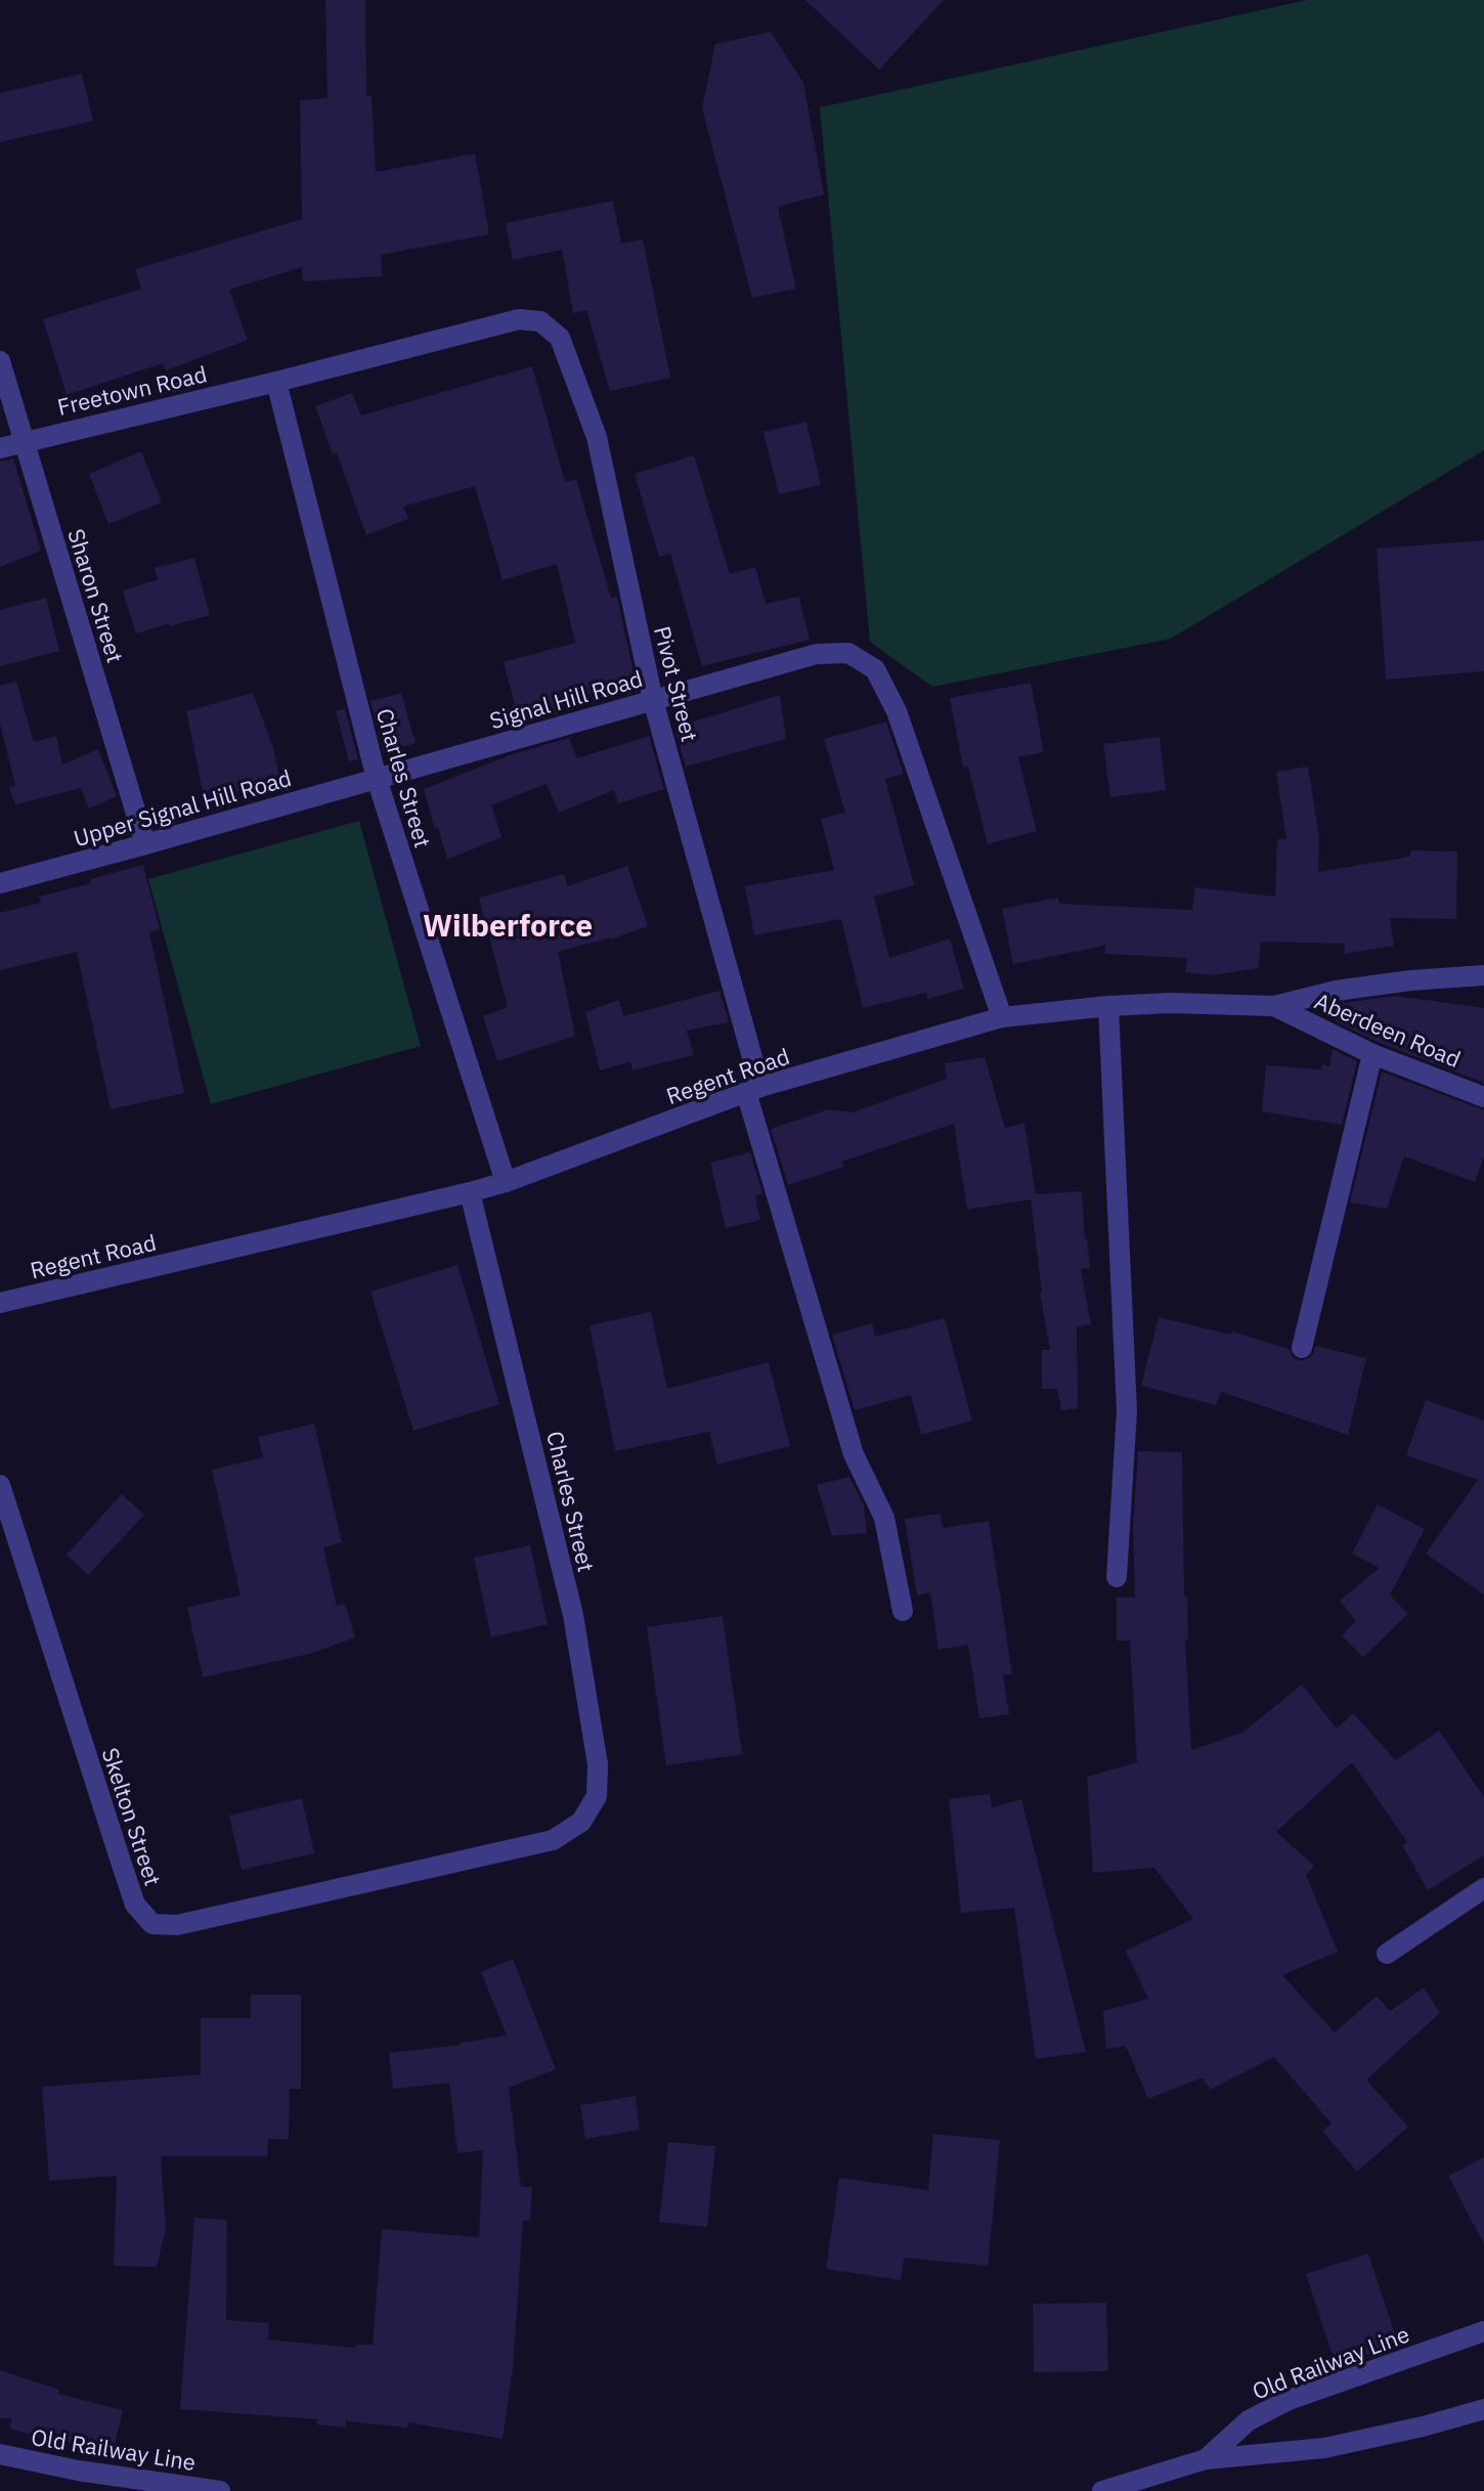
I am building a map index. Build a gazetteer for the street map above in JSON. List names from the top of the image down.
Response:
{
  "streets": {
    "street": [
      "Freetown Road",
      "Sharon Street",
      "Pivot Street",
      "Signal Hill Road",
      "Charles Street",
      "Upper Signal Hill Road",
      "Aberdeen Road",
      "Regent Road",
      "Skelton Street",
      "Old Railway Line"
    ]
  },
  "crossings": [
    ["Freetown Road", "Sharon Street"],
    ["Freetown Road", "Pivot Street"],
    ["Freetown Road", "Charles Street"],
    ["Sharon Street", "Upper Signal Hill Road"],
    ["Pivot Street", "Signal Hill Road"],
    ["Pivot Street", "Regent Road"],
    ["Signal Hill Road", "Charles Street"],
    ["Signal Hill Road", "Upper Signal Hill Road"],
    ["Signal Hill Road", "Regent Road"],
    ["Charles Street", "Upper Signal Hill Road"],
    ["Charles Street", "Regent Road"],
    ["Charles Street", "Skelton Street"],
    ["Aberdeen Road", "Regent Road"]
  ],
  "districts": ["Wilberforce"]
}
